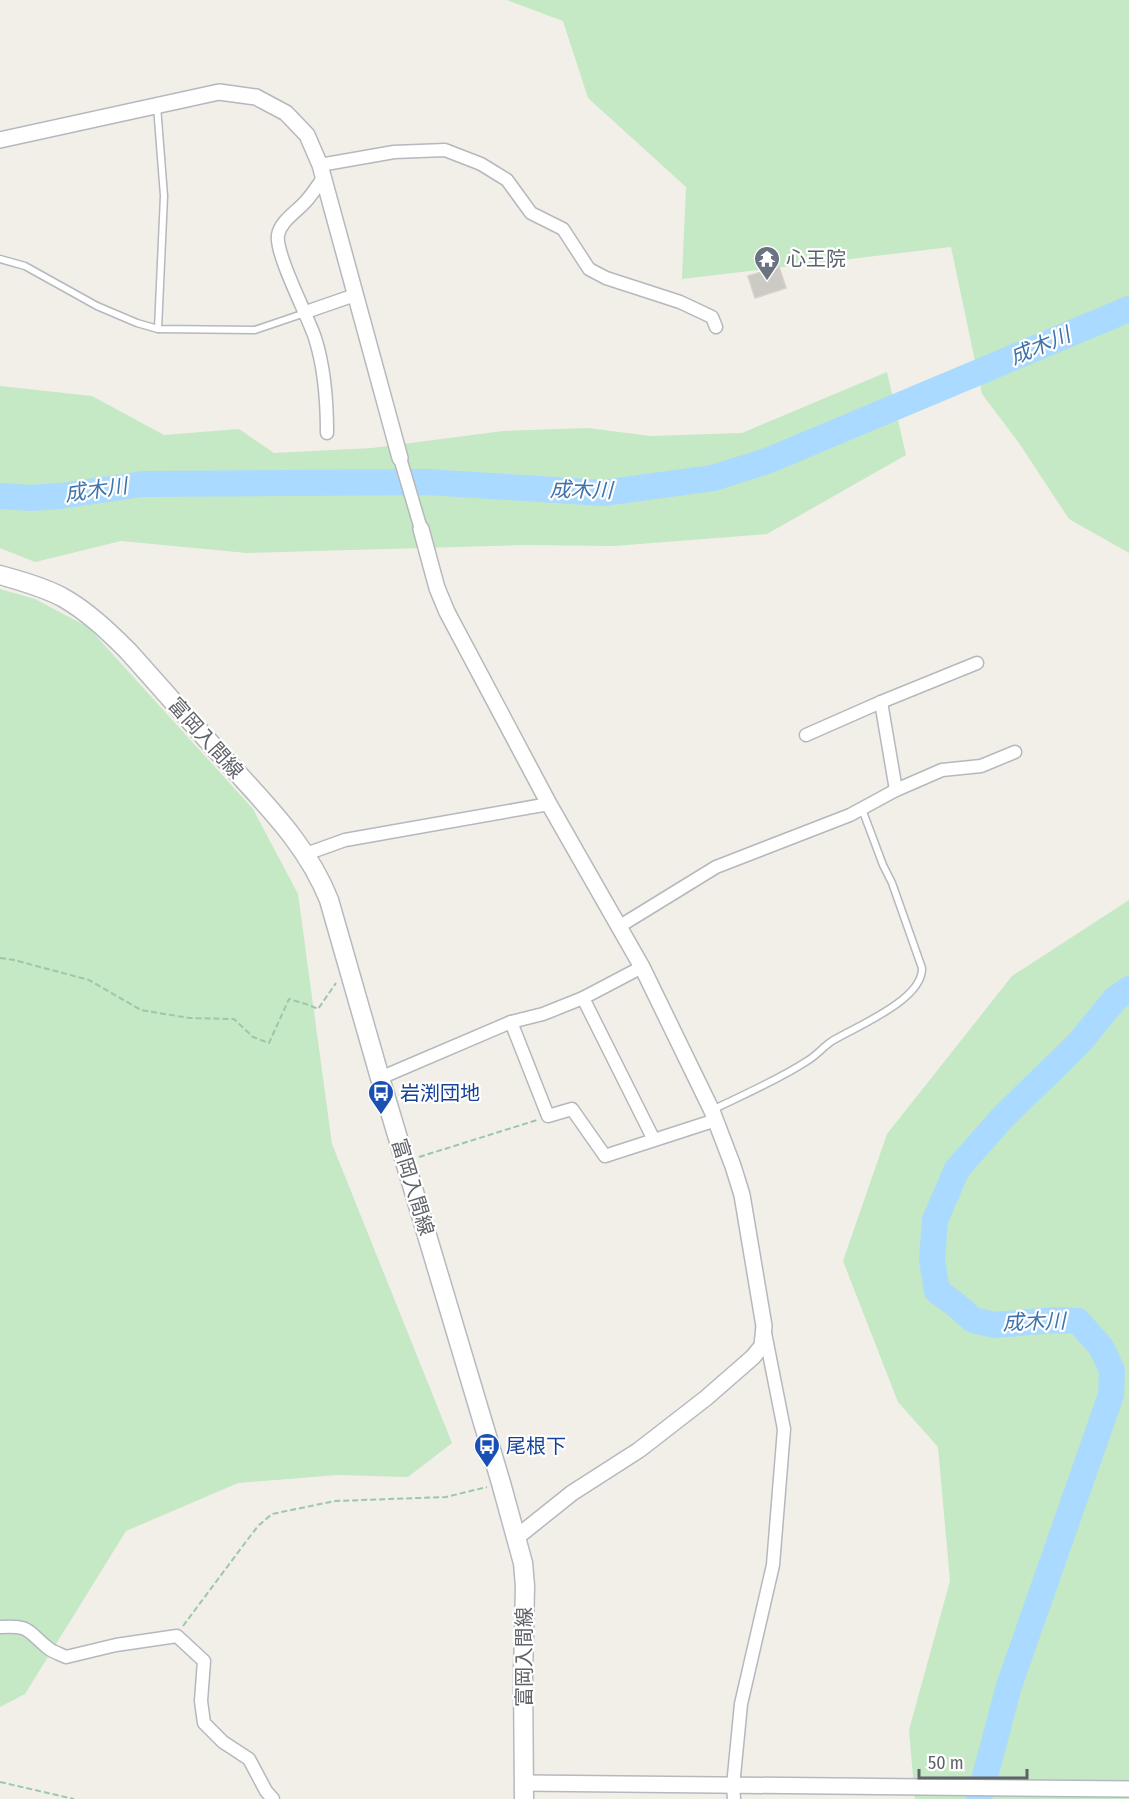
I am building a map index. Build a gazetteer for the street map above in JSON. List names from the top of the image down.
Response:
{
  "streets": {
    "main road": ["富岡入間線"]
  },
  "water": ["成木川"],
  "places": {
    "temple": ["心王院"],
    "bus stop": ["岩渕団地", "尾根下"]
  },
  "scale_bar": "50 m"
}
